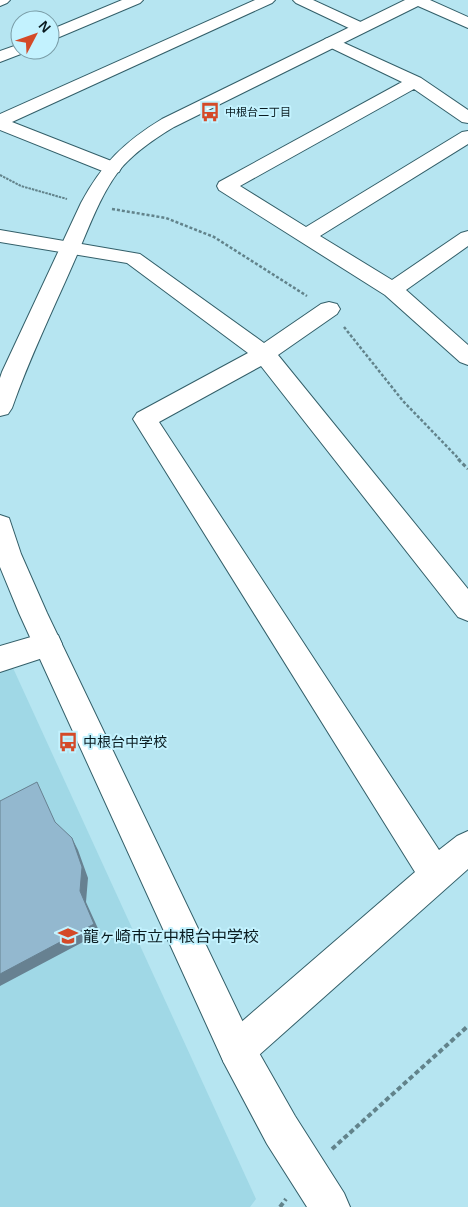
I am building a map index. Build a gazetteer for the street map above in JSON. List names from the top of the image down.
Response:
{
  "places": {
    "bus stop": ["中根台二丁目", "中根台中学校"],
    "school or university": ["龍ヶ崎市立中根台中学校"]
  },
  "north": "top right"
}
